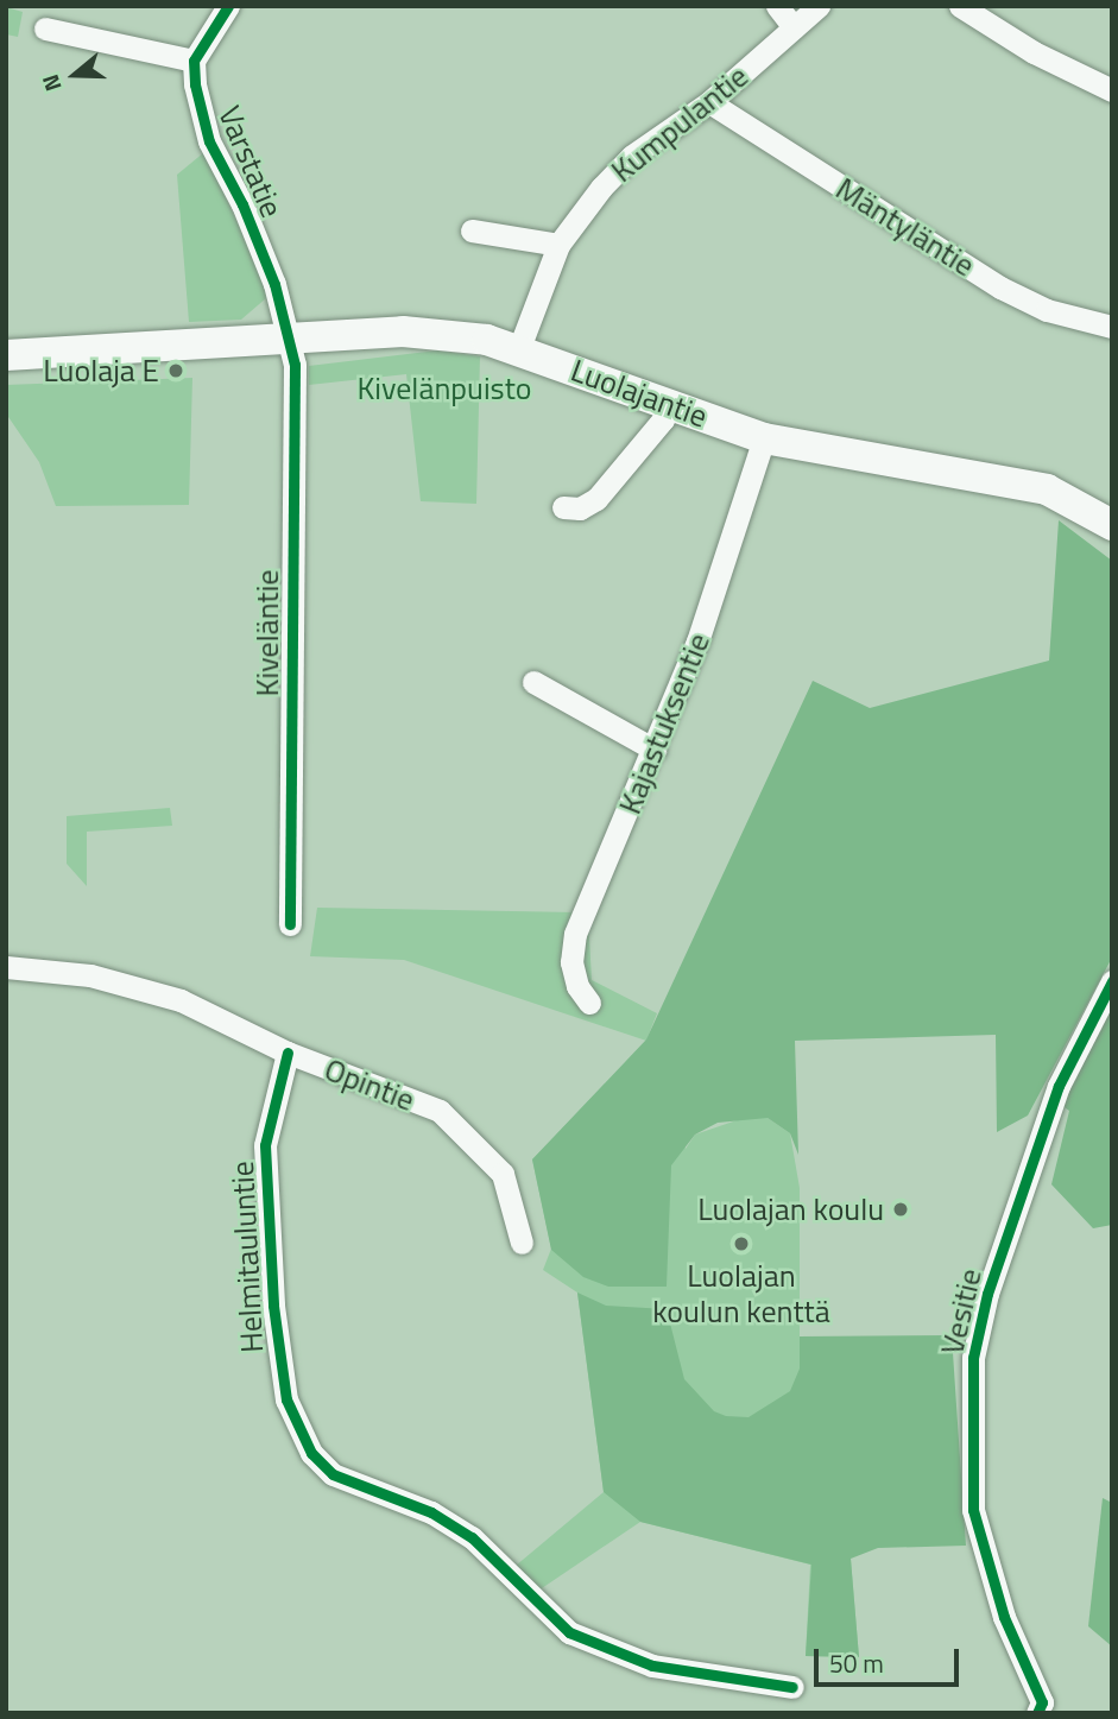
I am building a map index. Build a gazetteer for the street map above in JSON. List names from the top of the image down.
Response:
{
  "streets": {
    "main road": ["Luolajantie"],
    "street": [
      "Kumpulantie",
      "Varstatie",
      "Mäntyläntie",
      "Kiveläntie",
      "Kajastuksentie",
      "Opintie",
      "Helmitauluntie",
      "Vesitie"
    ]
  },
  "crossings": [
    ["Kumpulantie", "Mäntyläntie"],
    ["Kumpulantie", "Luolajantie"],
    ["Varstatie", "Luolajantie"],
    ["Varstatie", "Kiveläntie"],
    ["Luolajantie", "Kiveläntie"],
    ["Luolajantie", "Kajastuksentie"],
    ["Opintie", "Helmitauluntie"]
  ],
  "parks": ["Kivelänpuisto"],
  "places": ["Luolaja E", "Luolajan koulu", "Luolajan koulun kenttä"],
  "scale_bar": "50 m",
  "north": "left"
}
